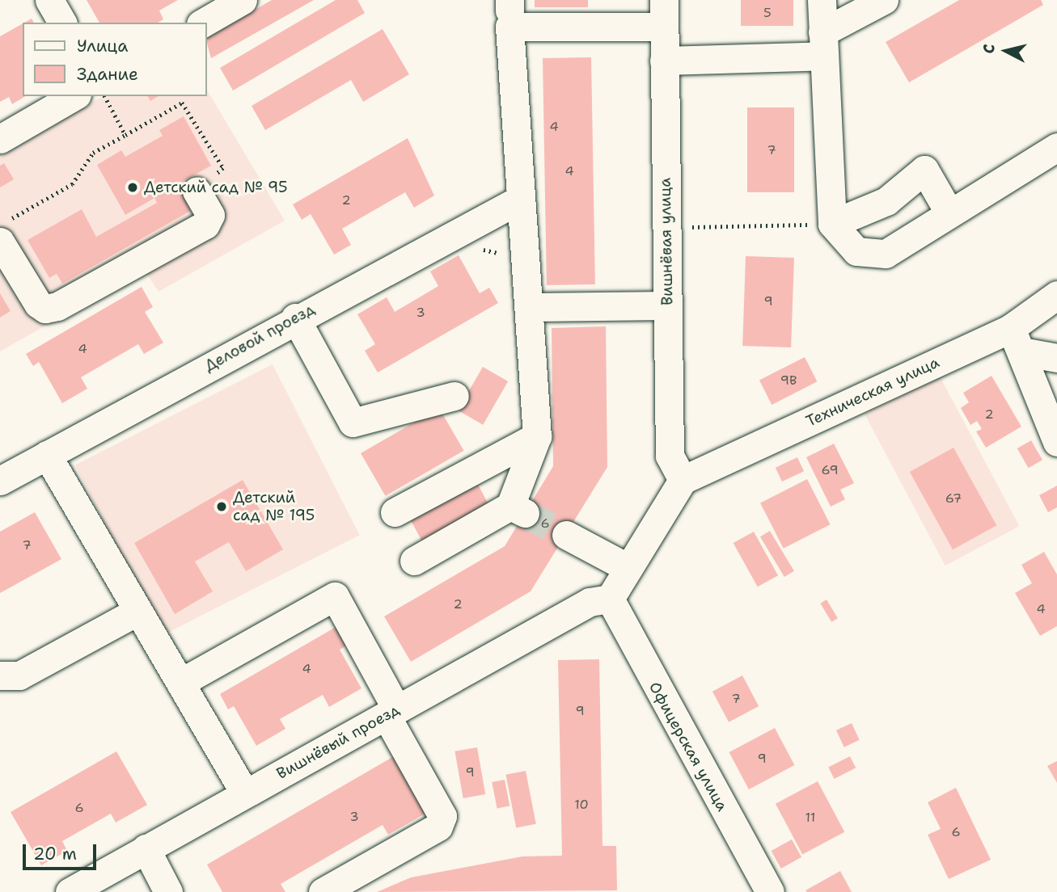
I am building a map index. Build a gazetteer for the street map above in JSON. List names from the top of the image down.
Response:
{
  "streets": {
    "street": [
      "Вишнёвая улица",
      "Деловой проезд",
      "Техническая улица",
      "Вишнёвый проезд",
      "Офицерская улица"
    ]
  },
  "crossings": [
    ["Вишнёвая улица", "Техническая улица"],
    ["Вишнёвый проезд", "Офицерская улица"]
  ],
  "places": ["Детский сад № 95", "Детский сад № 195"],
  "house_numbers": [
    "5",
    "4",
    "7",
    "4",
    "2",
    "9",
    "3",
    "4",
    "9В",
    "2",
    "69",
    "67",
    "6",
    "7",
    "2",
    "4",
    "4",
    "7",
    "9",
    "9",
    "9",
    "10",
    "6",
    "3",
    "11",
    "6"
  ],
  "legend": ["Улица", "Здание"],
  "scale_bar": "20 m",
  "north": "left"
}
